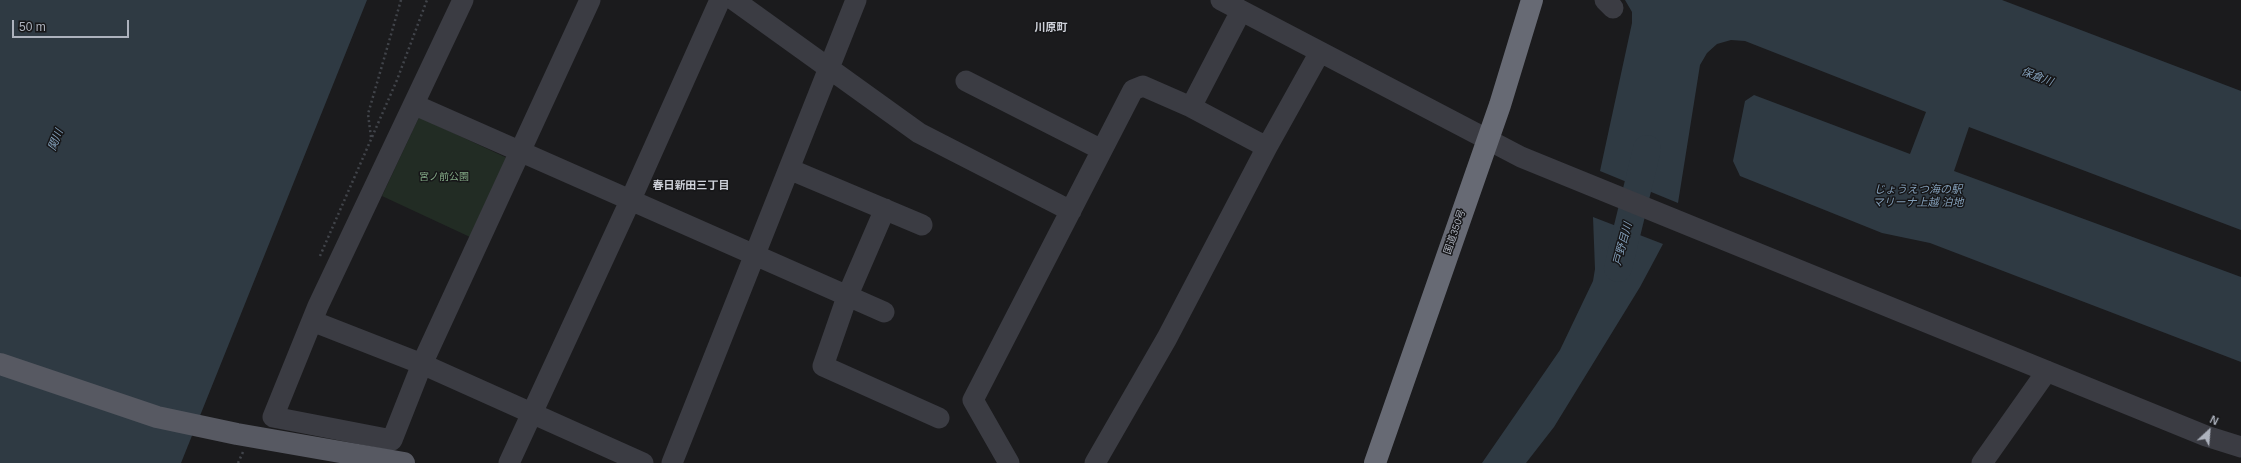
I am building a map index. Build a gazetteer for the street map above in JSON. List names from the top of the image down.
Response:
{
  "streets": {
    "highway": ["国道350号"]
  },
  "districts": ["川原町", "春日新田三丁目"],
  "water": [
    "保倉川",
    "関川",
    "じょうえつ海の駅 マリーナ上越 泊地",
    "戸野目川"
  ],
  "parks": ["宮ノ前公園"],
  "scale_bar": "50 m",
  "north": "top right"
}
